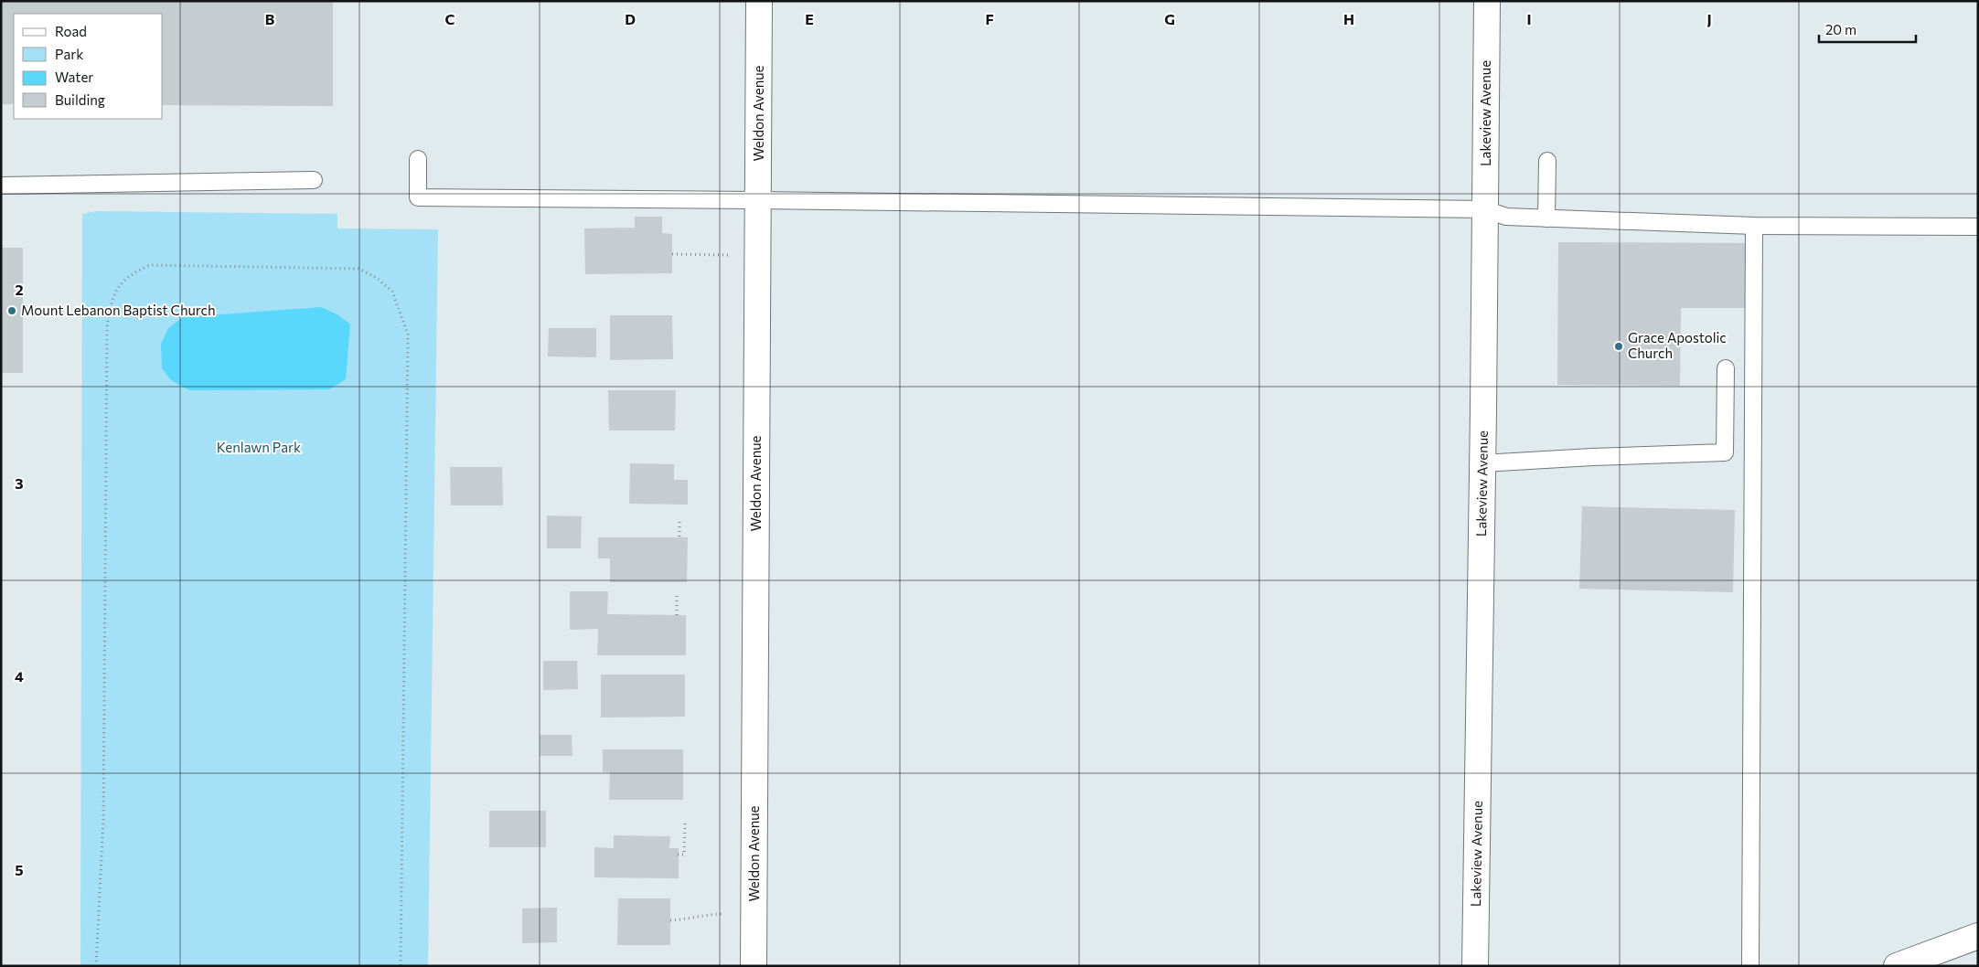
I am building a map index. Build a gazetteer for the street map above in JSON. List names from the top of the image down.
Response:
{
  "streets": {
    "street": ["Weldon Avenue", "Lakeview Avenue"]
  },
  "parks": ["Kenlawn Park"],
  "places": ["Mount Lebanon Baptist Church", "Grace Apostolic Church"],
  "legend": [
    "Road",
    "Park",
    "Water",
    "Building"
  ],
  "scale_bar": "20 m",
  "grid": {
    "columns": [
      "B",
      "C",
      "D",
      "E",
      "F",
      "G",
      "H",
      "I",
      "J"
    ],
    "rows": [
      "2",
      "3",
      "4",
      "5"
    ]
  }
}
